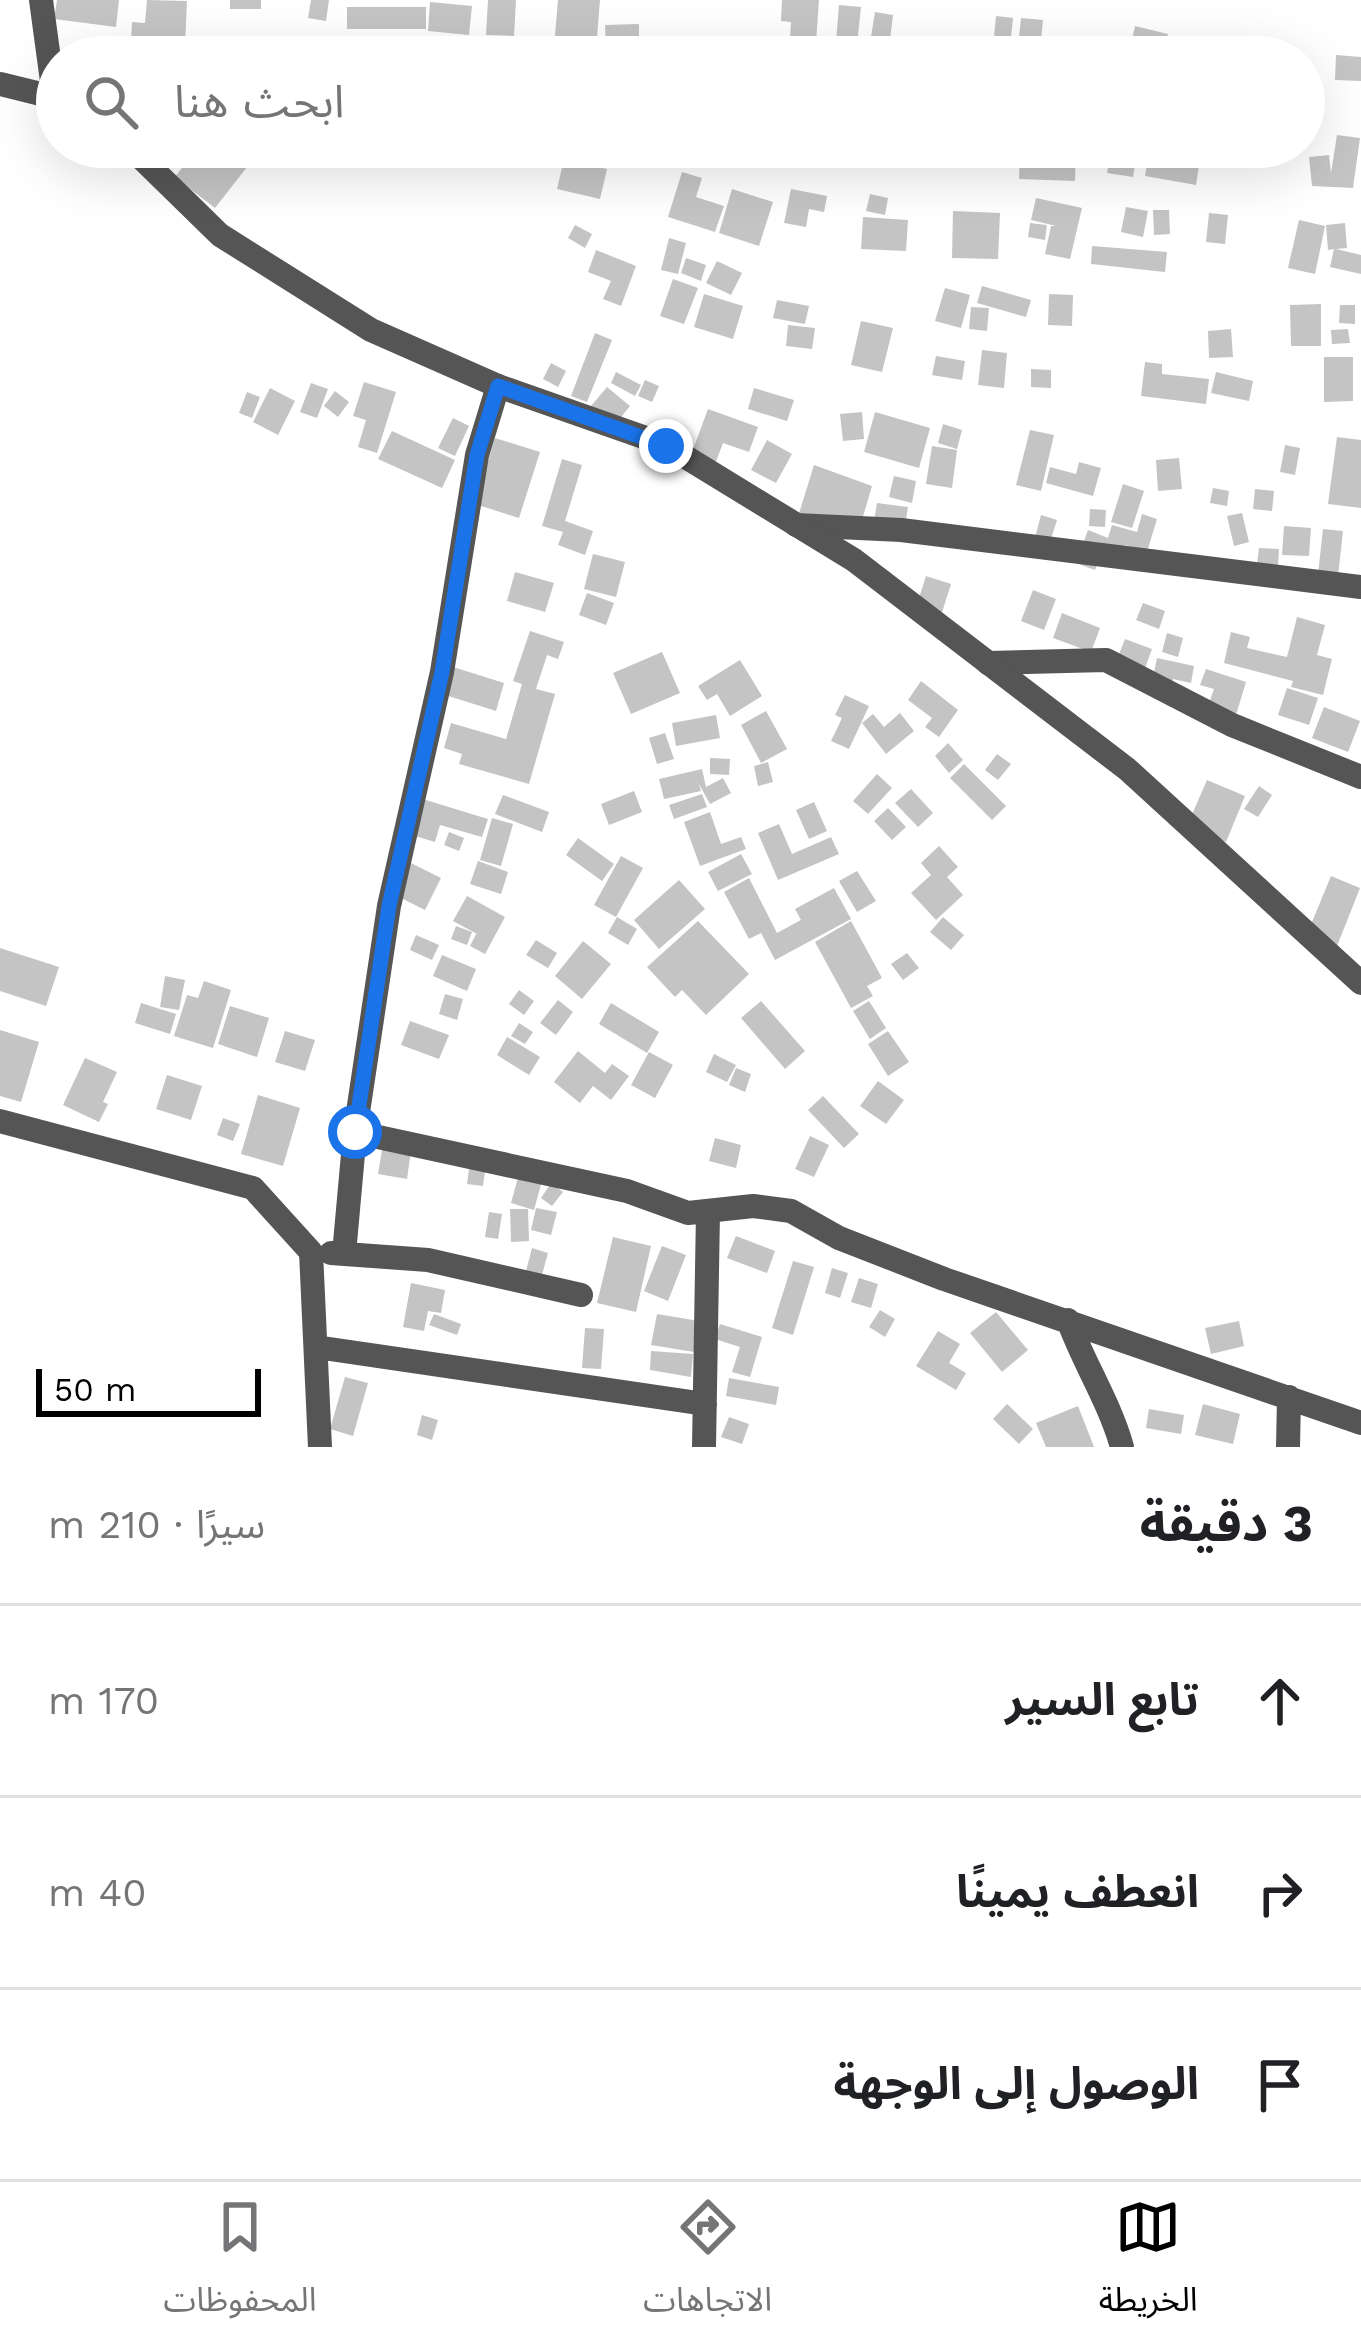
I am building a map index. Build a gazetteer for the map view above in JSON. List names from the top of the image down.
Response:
{
  "scale_bar": "50 m",
  "page": {
    "search": "ابحث هنا",
    "scale": "50 m",
    "heading": ["3 دقيقة", "سيرًا · 210 m"],
    "list": [
      ["تابع السير", "170 m"],
      ["انعطف يمينًا", "40 m"],
      "الوصول إلى الوجهة"
    ],
    "nav": ["الخريطة", "الاتجاهات", "المحفوظات"]
  }
}
